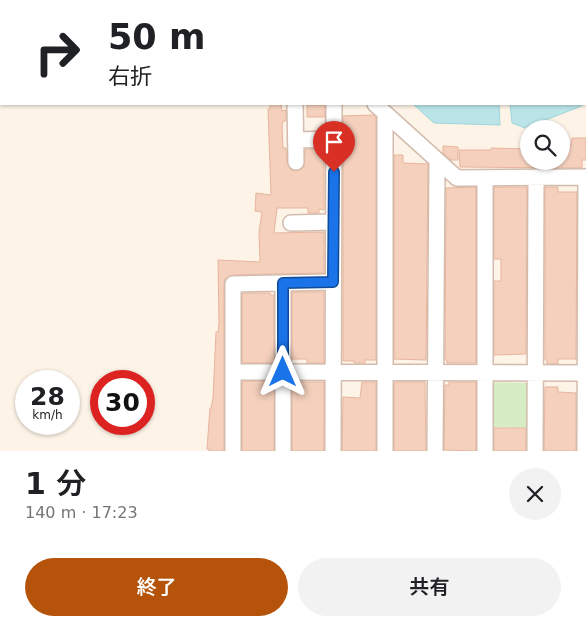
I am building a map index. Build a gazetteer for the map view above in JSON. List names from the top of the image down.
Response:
{
  "page": {
    "turn": ["50 m", "右折"],
    "speed": "28 km/h",
    "limit": "30",
    "heading": ["1 分", "140 m · 17:23"],
    "buttons": ["終了", "共有"]
  }
}
